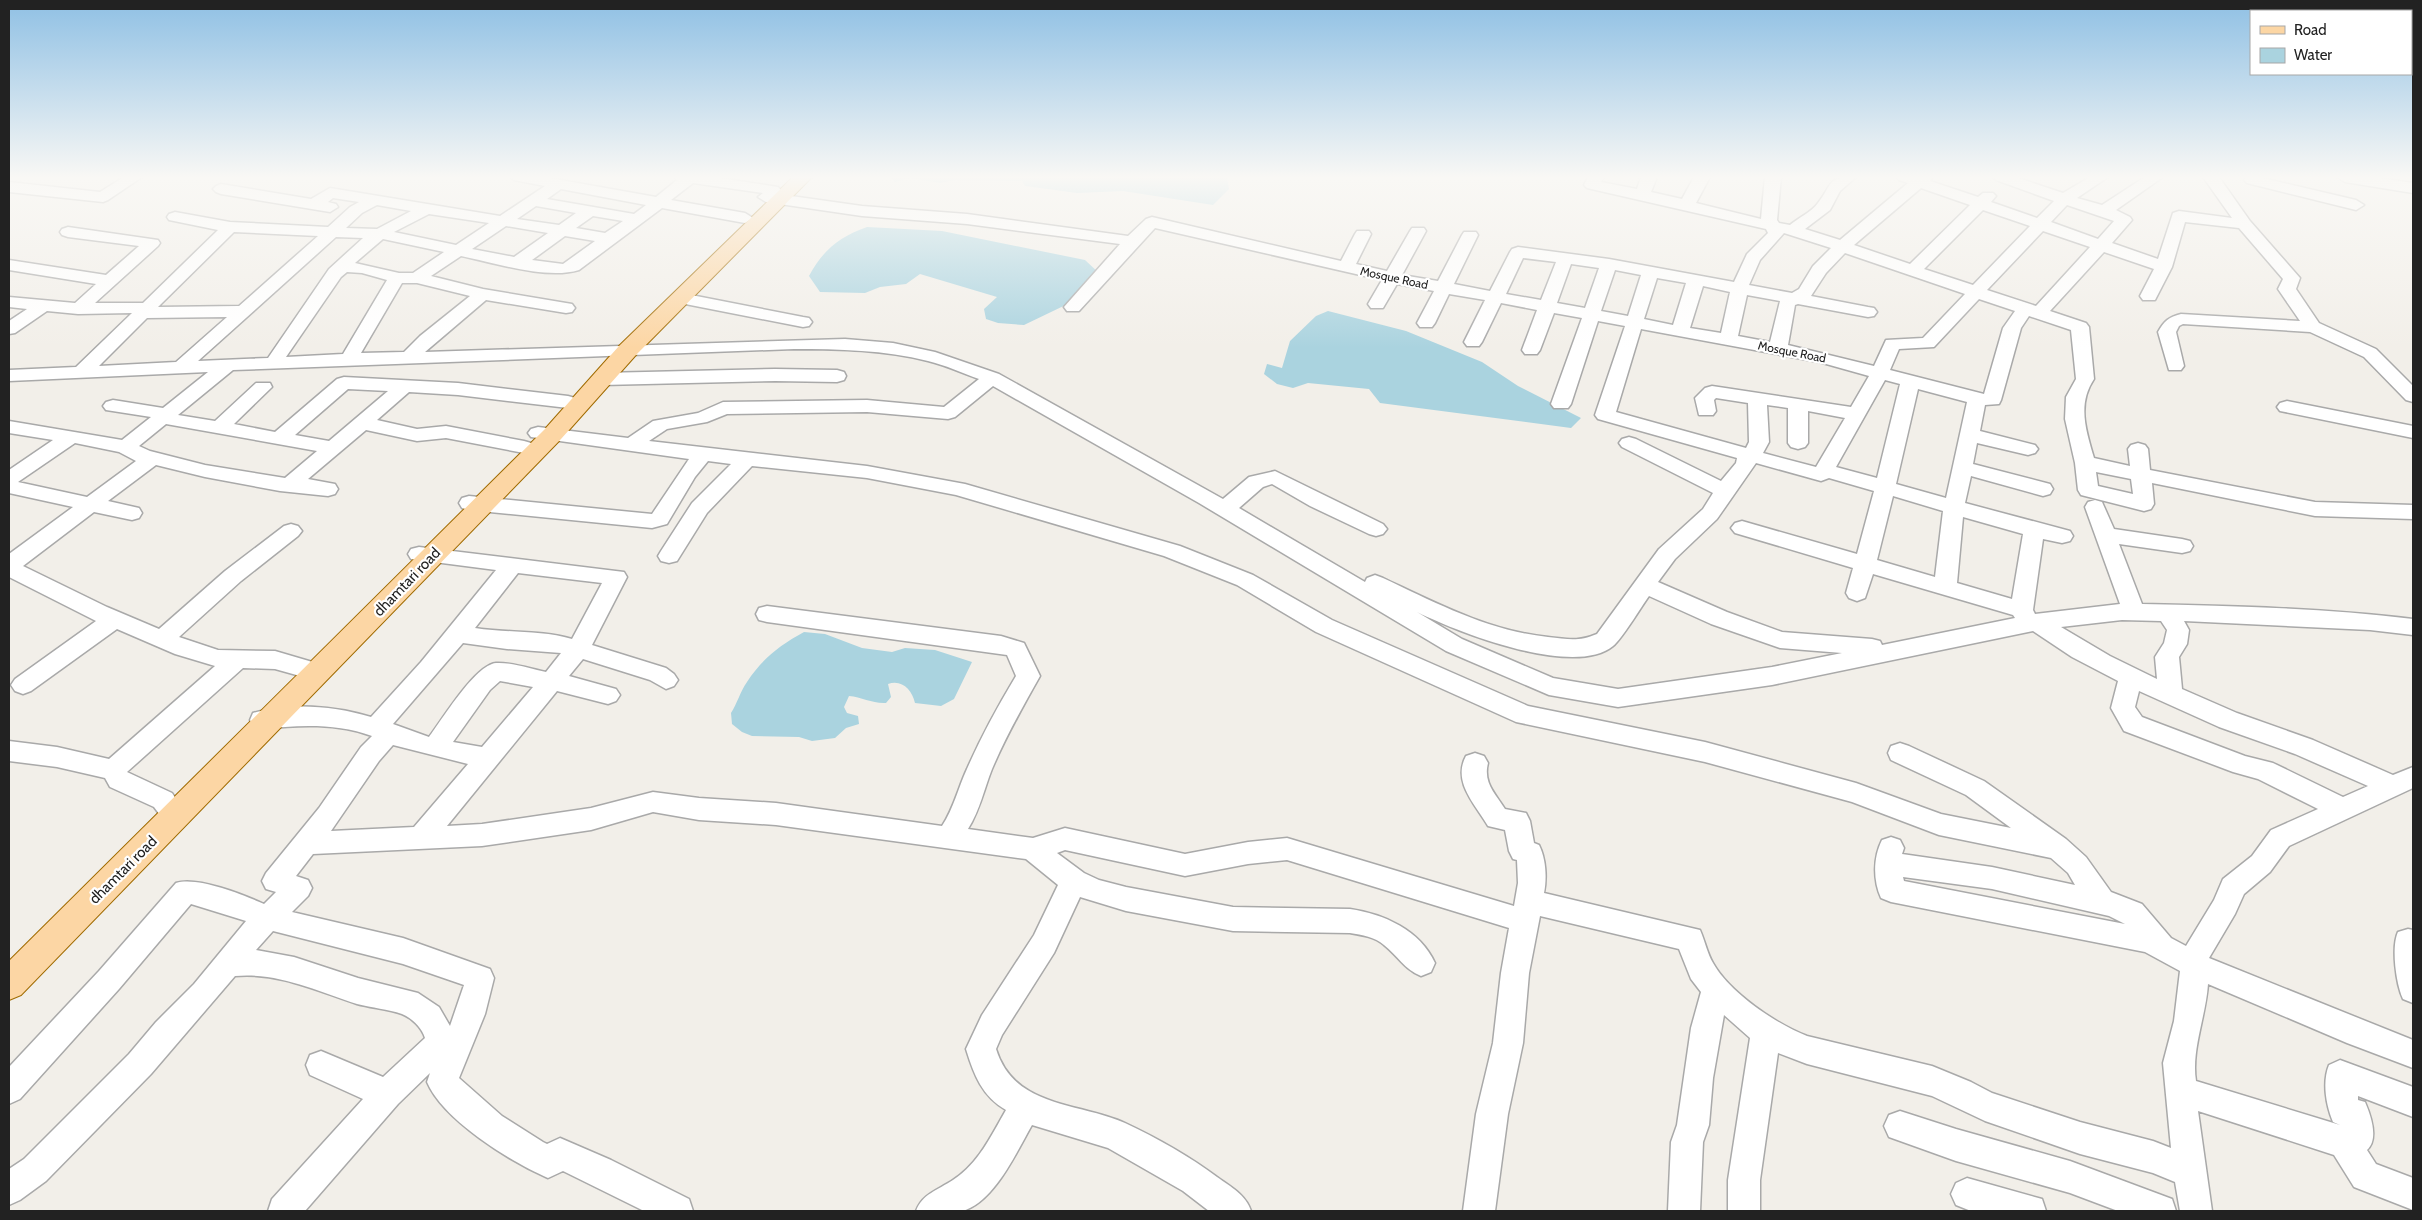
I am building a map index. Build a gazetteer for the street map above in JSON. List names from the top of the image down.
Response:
{
  "streets": {
    "main road": ["dhamtari road"],
    "street": ["Mosque Road"]
  },
  "legend": ["Road", "Water"]
}
